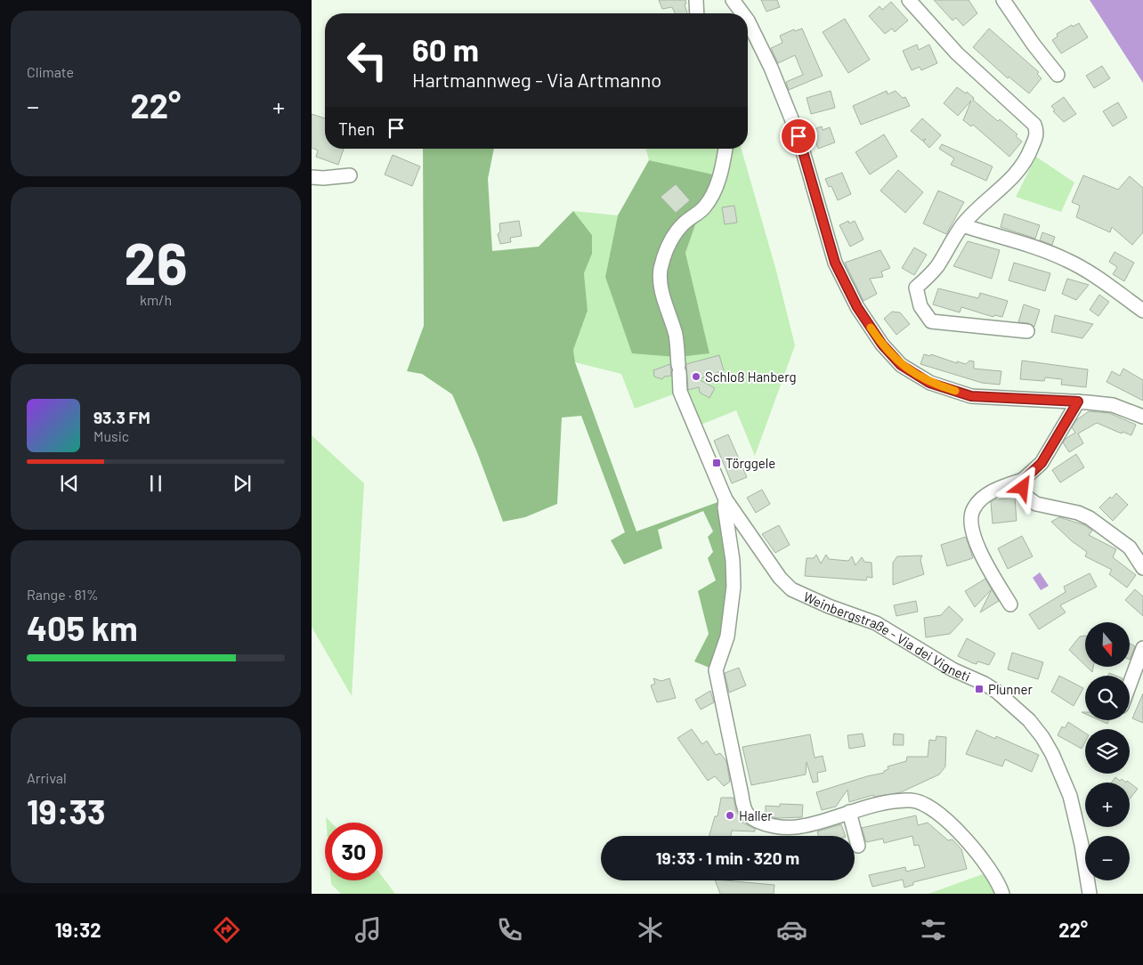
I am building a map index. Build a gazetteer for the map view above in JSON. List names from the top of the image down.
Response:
{
  "streets": {
    "street": ["Weinbergstraße - Via dei Vigneti"]
  },
  "places": {
    "other": ["Schloß Hanberg", "Haller"],
    "transit": ["Törggele", "Plunner"]
  },
  "north": "bottom",
  "page": {
    "tile": [
      "Climate",
      ["26", "km/h"],
      ["Range · 81%", "405 km"],
      ["Arrival", "19:33"]
    ],
    "turn": ["60 m", "Hartmannweg - Via Artmanno"],
    "heat": ["−", "22°", "+"],
    "then": "Then",
    "song": ["93.3 FM", "Music"],
    "map_buttons": ["+", "−"],
    "limit": "30",
    "trip": "19:33 · 1 min · 320 m",
    "tabs": ["19:32", "22°"]
  }
}
